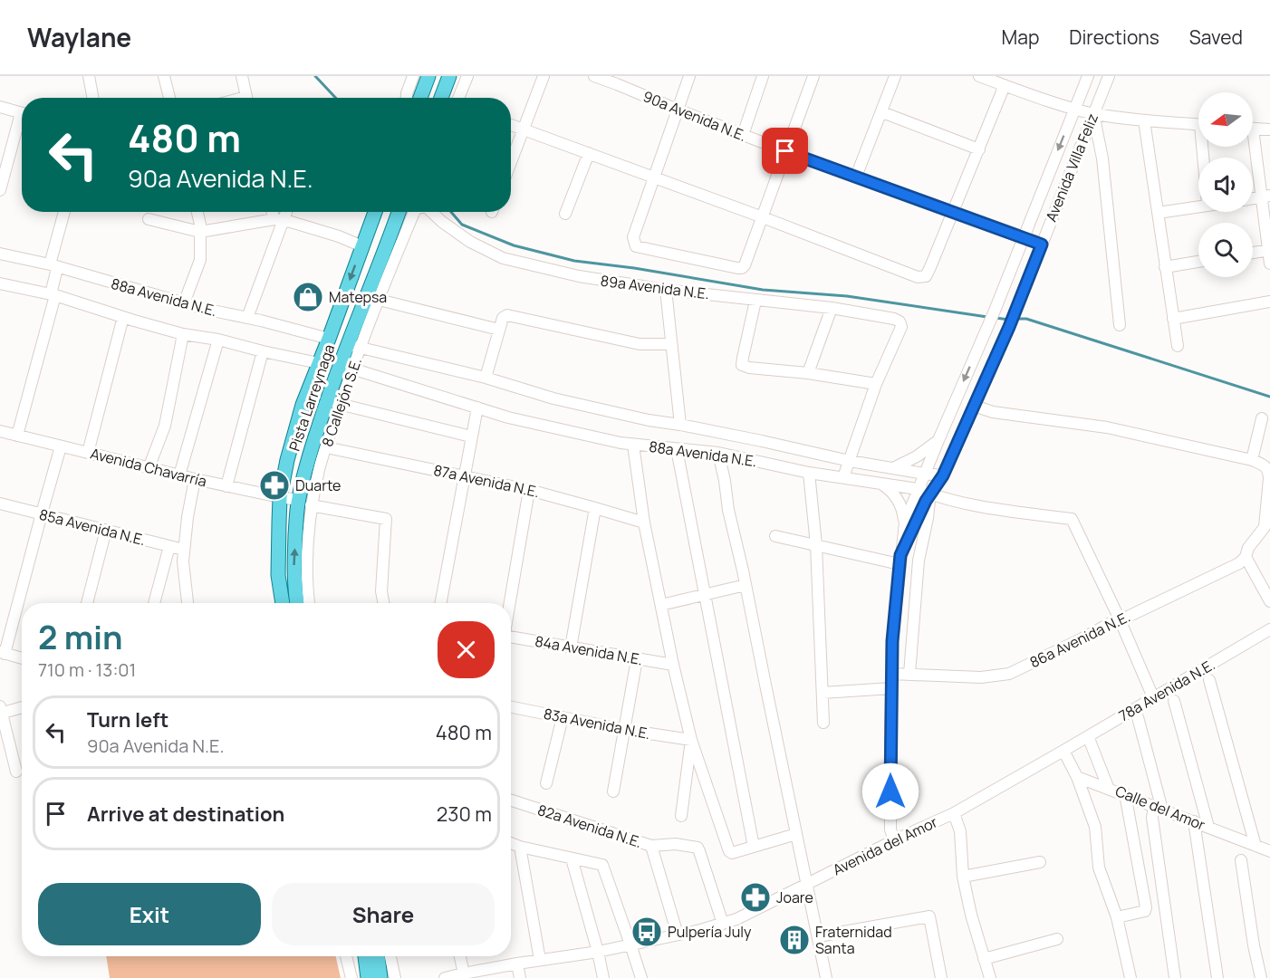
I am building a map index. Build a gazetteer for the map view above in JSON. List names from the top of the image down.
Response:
{
  "streets": {
    "main road": ["Pista Larreynaga"],
    "street": [
      "90a Avenida N.E.",
      "Avenida Villa Feliz",
      "89a Avenida N.E.",
      "88a Avenida N.E.",
      "8 Callejón S.E.",
      "Avenida Chavarría",
      "87a Avenida N.E.",
      "85a Avenida N.E.",
      "86a Avenida N.E.",
      "84a Avenida N.E.",
      "78a Avenida N.E.",
      "83a Avenida N.E.",
      "Calle del Amor",
      "82a Avenida N.E.",
      "Avenida del Amor"
    ]
  },
  "crossings": [
    ["90a Avenida N.E.", "Avenida Villa Feliz"],
    ["Avenida Villa Feliz", "88a Avenida N.E."],
    ["Avenida Villa Feliz", "86a Avenida N.E."],
    ["Avenida Villa Feliz", "Avenida del Amor"],
    ["88a Avenida N.E.", "Pista Larreynaga"],
    ["88a Avenida N.E.", "8 Callejón S.E."],
    ["88a Avenida N.E.", "86a Avenida N.E."],
    ["Pista Larreynaga", "8 Callejón S.E."],
    ["Pista Larreynaga", "Avenida Chavarría"],
    ["8 Callejón S.E.", "Avenida Chavarría"],
    ["8 Callejón S.E.", "87a Avenida N.E."],
    ["78a Avenida N.E.", "Avenida del Amor"],
    ["82a Avenida N.E.", "Avenida del Amor"]
  ],
  "places": {
    "shop": ["Matepsa"],
    "pharmacy": ["Duarte", "Joare"],
    "bus stop": ["Pulpería July"],
    "building": ["Fraternidad Santa"]
  },
  "north": "left",
  "page": {
    "header": "Waylane",
    "nav": ["Map", "Directions", "Saved"],
    "turn": ["480 m", "90a Avenida N.E."],
    "heading": ["2 min", "710 m · 13:01"],
    "list": [
      {
        "name": "Turn left",
        "note": "90a Avenida N.E.",
        "value": "480 m"
      },
      {
        "name": "Arrive at destination",
        "value": "230 m"
      }
    ],
    "buttons": ["Exit", "Share"]
  }
}
